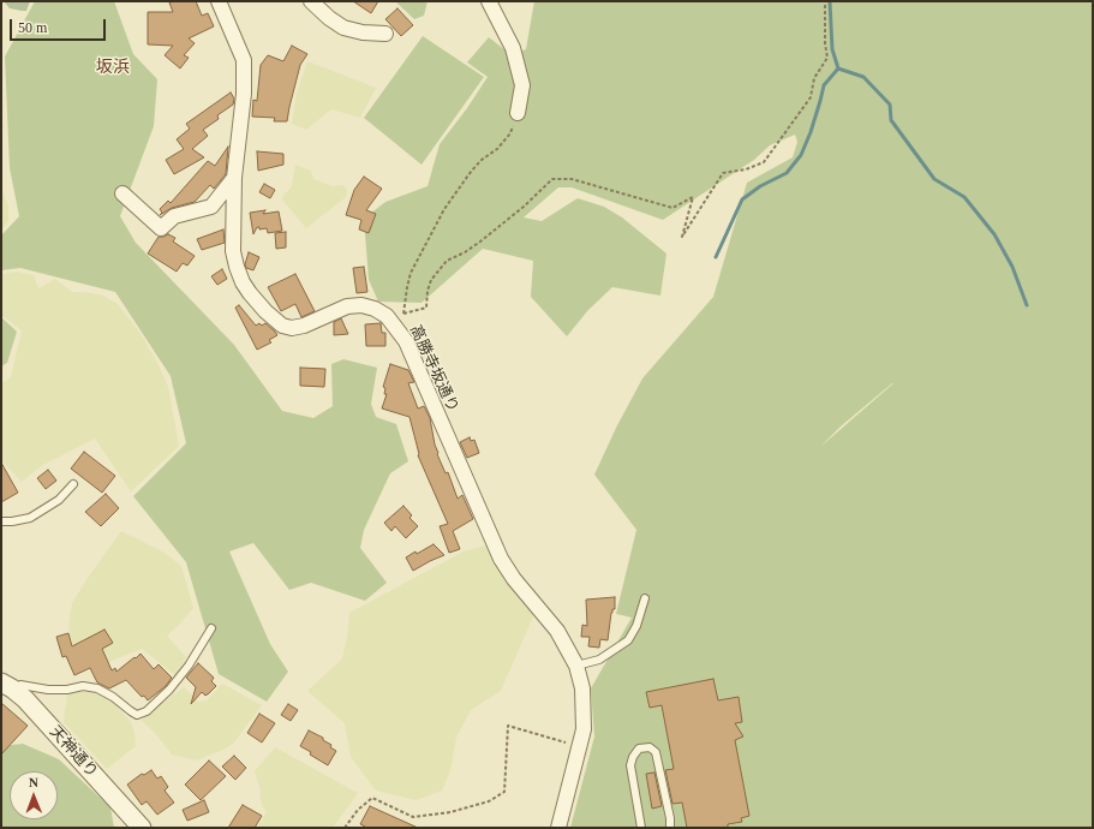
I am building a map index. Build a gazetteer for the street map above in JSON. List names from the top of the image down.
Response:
{
  "streets": {
    "street": ["高勝寺坂通り", "天神通り"]
  },
  "districts": ["坂浜"],
  "scale_bar": "50 m",
  "north": "top"
}
